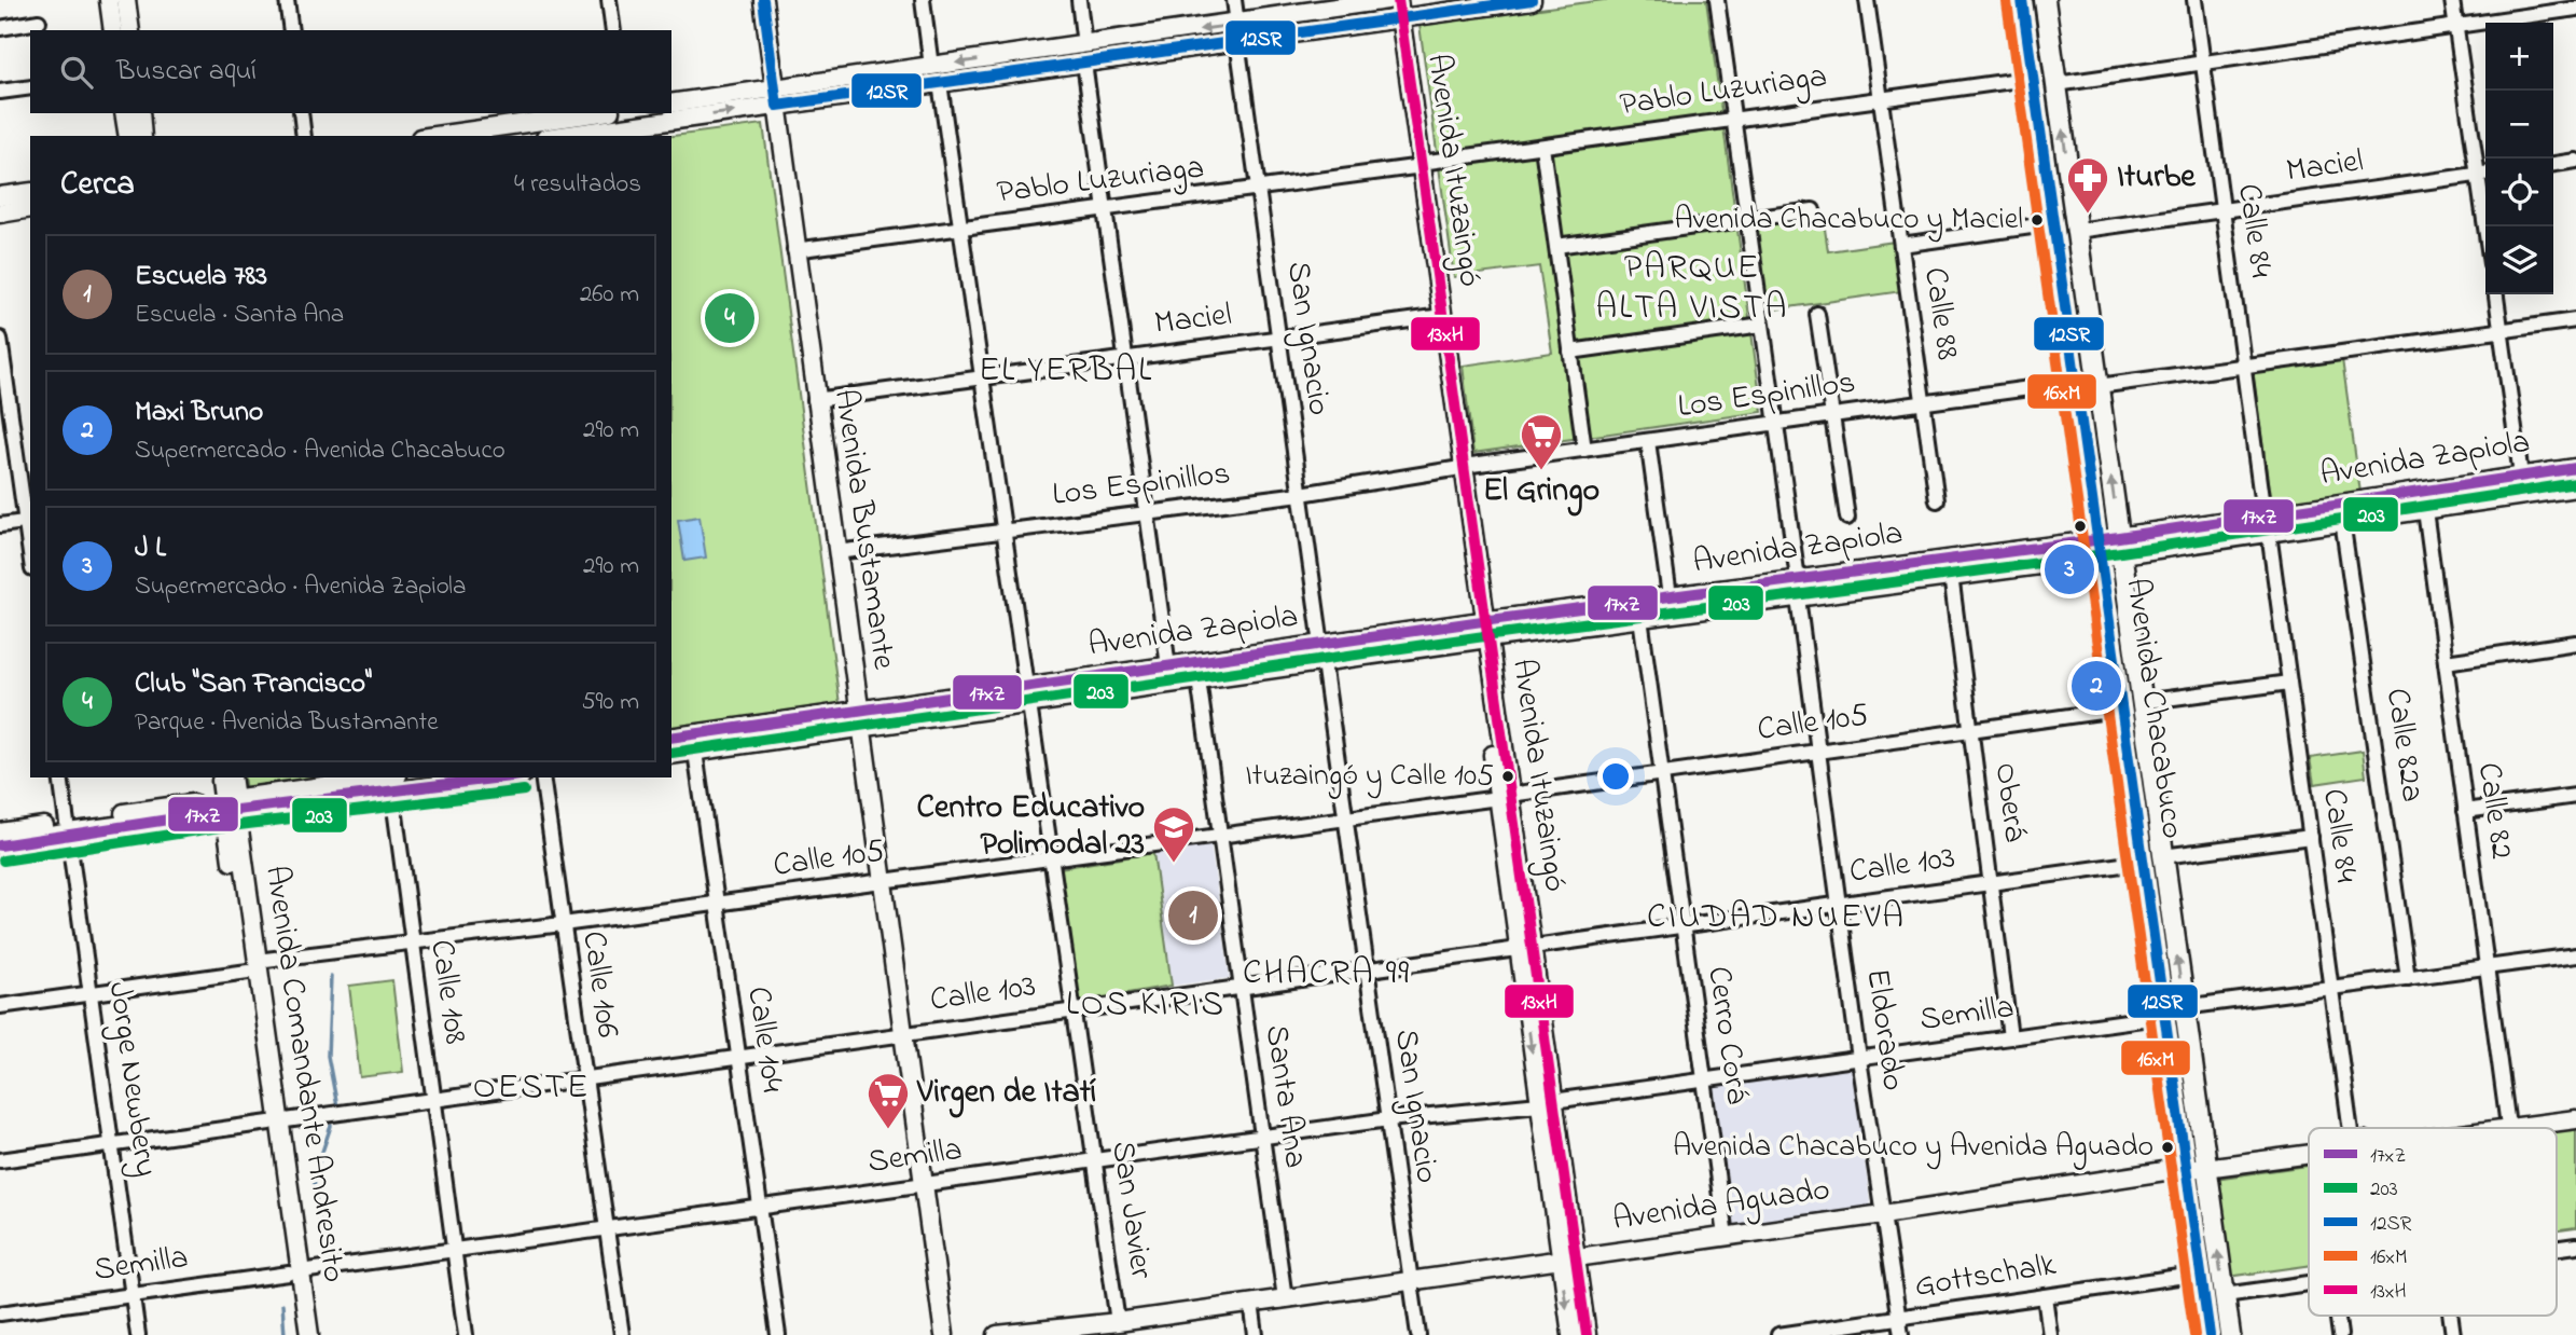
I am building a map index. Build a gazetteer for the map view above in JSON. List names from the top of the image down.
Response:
{
  "streets": {
    "main road": [
      "Avenida Ituzaingó",
      "Avenida Zapiola",
      "Avenida Bustamante",
      "Avenida Chacabuco",
      "Avenida Comandante Andresito",
      "Avenida Aguado"
    ],
    "street": [
      "Pablo Luzuriaga",
      "Maciel",
      "Calle 84",
      "Calle 88",
      "San Ignacio",
      "Los Espinillos",
      "Calle 105",
      "Calle 82a",
      "Oberá",
      "Calle 82",
      "Calle 103",
      "Calle 106",
      "Calle 108",
      "Semilla",
      "Eldorado",
      "Cerro Corá",
      "Calle 104",
      "Jorge Newbery",
      "Santa Ana",
      "San Javier",
      "Gottschalk"
    ]
  },
  "crossings": [
    ["Pablo Luzuriaga", "Avenida Ituzaingó"],
    ["Pablo Luzuriaga", "Calle 88"],
    ["Pablo Luzuriaga", "San Ignacio"],
    ["Pablo Luzuriaga", "Avenida Bustamante"],
    ["Pablo Luzuriaga", "Avenida Chacabuco"],
    ["Pablo Luzuriaga", "San Javier"],
    ["Maciel", "Avenida Ituzaingó"],
    ["Maciel", "Calle 84"],
    ["Maciel", "San Ignacio"],
    ["Maciel", "Avenida Bustamante"],
    ["Maciel", "Avenida Chacabuco"],
    ["Maciel", "San Javier"],
    ["Avenida Ituzaingó", "Los Espinillos"],
    ["Avenida Ituzaingó", "Avenida Zapiola"],
    ["Avenida Ituzaingó", "Calle 105"],
    ["Avenida Ituzaingó", "Calle 103"],
    ["Avenida Ituzaingó", "Semilla"],
    ["Avenida Ituzaingó", "Avenida Aguado"],
    ["Calle 84", "Avenida Zapiola"],
    ["Calle 84", "Calle 103"],
    ["Calle 88", "Los Espinillos"],
    ["San Ignacio", "Los Espinillos"],
    ["San Ignacio", "Avenida Zapiola"],
    ["San Ignacio", "Calle 105"],
    ["San Ignacio", "Calle 103"],
    ["San Ignacio", "Semilla"],
    ["San Ignacio", "Avenida Aguado"],
    ["Los Espinillos", "Avenida Bustamante"],
    ["Los Espinillos", "Avenida Chacabuco"],
    ["Los Espinillos", "San Javier"],
    ["Avenida Zapiola", "Avenida Bustamante"],
    ["Avenida Zapiola", "Avenida Chacabuco"],
    ["Avenida Zapiola", "Calle 82a"],
    ["Avenida Zapiola", "Oberá"],
    ["Avenida Zapiola", "Calle 82"],
    ["Avenida Zapiola", "Eldorado"],
    ["Avenida Zapiola", "Cerro Corá"],
    ["Avenida Zapiola", "Calle 104"],
    ["Avenida Zapiola", "Santa Ana"],
    ["Avenida Zapiola", "San Javier"],
    ["Avenida Bustamante", "Calle 105"],
    ["Avenida Bustamante", "Calle 103"],
    ["Avenida Bustamante", "Semilla"],
    ["Avenida Chacabuco", "Calle 105"],
    ["Avenida Chacabuco", "Calle 103"],
    ["Avenida Chacabuco", "Semilla"],
    ["Avenida Chacabuco", "Avenida Aguado"],
    ["Avenida Chacabuco", "Gottschalk"],
    ["Calle 105", "Oberá"],
    ["Calle 105", "Calle 106"],
    ["Calle 105", "Calle 108"],
    ["Calle 105", "Eldorado"],
    ["Calle 105", "Cerro Corá"],
    ["Calle 105", "Calle 104"],
    ["Calle 105", "Avenida Comandante Andresito"],
    ["Calle 105", "Jorge Newbery"],
    ["Calle 105", "Santa Ana"],
    ["Calle 105", "San Javier"],
    ["Oberá", "Calle 103"],
    ["Oberá", "Semilla"],
    ["Calle 82", "Avenida Aguado"],
    ["Calle 103", "Calle 106"],
    ["Calle 103", "Calle 108"],
    ["Calle 103", "Eldorado"],
    ["Calle 103", "Cerro Corá"],
    ["Calle 103", "Calle 104"],
    ["Calle 103", "Avenida Comandante Andresito"],
    ["Calle 103", "Jorge Newbery"],
    ["Calle 103", "Santa Ana"],
    ["Calle 103", "San Javier"],
    ["Calle 106", "Semilla"],
    ["Calle 108", "Semilla"],
    ["Semilla", "Eldorado"],
    ["Semilla", "Cerro Corá"],
    ["Semilla", "Calle 104"],
    ["Semilla", "Avenida Comandante Andresito"],
    ["Semilla", "Jorge Newbery"],
    ["Semilla", "Santa Ana"],
    ["Semilla", "San Javier"],
    ["Eldorado", "Avenida Aguado"],
    ["Eldorado", "Gottschalk"],
    ["Cerro Corá", "Avenida Aguado"],
    ["Santa Ana", "Avenida Aguado"],
    ["Avenida Aguado", "San Javier"]
  ],
  "districts": [
    "PARQUE ALTA VISTA",
    "EL YERBAL",
    "CIUDAD NUEVA",
    "CHACRA 99",
    "LOS KIRIS",
    "OESTE"
  ],
  "places": {
    "pharmacy": ["Iturbe"],
    "other": ["Avenida Chacabuco y Maciel", "Ituzaingó y Calle 105", "Avenida Chacabuco y Avenida Aguado"],
    "supermarket": ["El Gringo", "Virgen de Itatí"],
    "school or university": ["Centro Educativo Polimodal 23"]
  },
  "lines": [
    "transit line 12SR",
    "transit line 13xH",
    "transit line 16xM",
    "transit line 17xZ",
    "transit line 203"
  ],
  "legend": [
    "17xZ",
    "203",
    "12SR",
    "16xM",
    "13xH"
  ],
  "page": {
    "map_buttons": ["+", "−"],
    "search": "Buscar aquí",
    "heading": ["Cerca", "4 resultados"],
    "list": [
      {
        "mark": "1",
        "name": "Escuela 783",
        "note": "Escuela · Santa Ana",
        "value": "260 m"
      },
      {
        "mark": "2",
        "name": "Maxi Bruno",
        "note": "Supermercado · Avenida Chacabuco",
        "value": "290 m"
      },
      {
        "mark": "3",
        "name": "J L",
        "note": "Supermercado · Avenida Zapiola",
        "value": "290 m"
      },
      {
        "mark": "4",
        "name": "Club \"San Francisco\"",
        "note": "Parque · Avenida Bustamante",
        "value": "590 m"
      }
    ],
    "pins": [
      "4",
      "3",
      "2",
      "1"
    ]
  }
}
